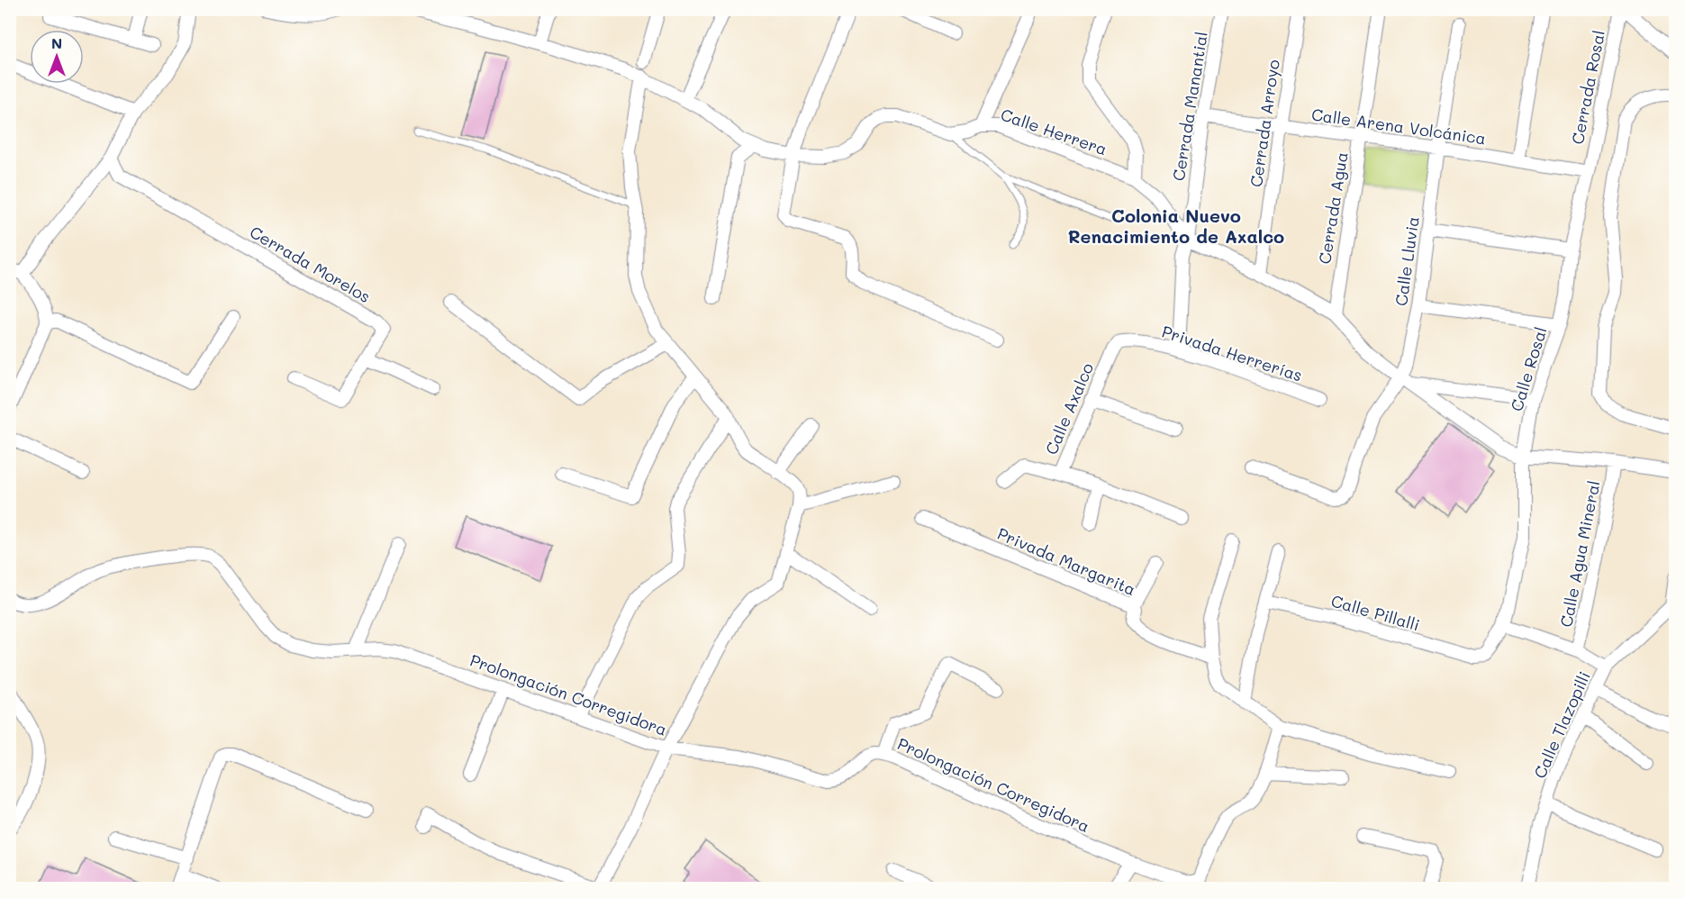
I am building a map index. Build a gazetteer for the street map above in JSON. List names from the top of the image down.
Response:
{
  "streets": {
    "street": [
      "Cerrada Rosal",
      "Cerrada Manantial",
      "Cerrada Arroyo",
      "Calle Arena Volcánica",
      "Calle Herrera",
      "Cerrada Agua",
      "Calle Lluvia",
      "Cerrada Morelos",
      "Privada Herrerías",
      "Calle Rosal",
      "Calle Axalco",
      "Calle Agua Mineral",
      "Privada Margarita",
      "Calle Pillalli",
      "Prolongación Corregidora",
      "Calle Tlazopilli"
    ]
  },
  "crossings": [
    ["Cerrada Rosal", "Calle Arena Volcánica"],
    ["Cerrada Rosal", "Calle Rosal"],
    ["Cerrada Manantial", "Calle Arena Volcánica"],
    ["Cerrada Manantial", "Calle Herrera"],
    ["Cerrada Manantial", "Privada Herrerías"],
    ["Cerrada Arroyo", "Calle Arena Volcánica"],
    ["Cerrada Arroyo", "Calle Herrera"],
    ["Calle Arena Volcánica", "Cerrada Agua"],
    ["Calle Arena Volcánica", "Calle Lluvia"],
    ["Calle Arena Volcánica", "Calle Rosal"],
    ["Calle Herrera", "Cerrada Agua"],
    ["Calle Herrera", "Calle Lluvia"],
    ["Calle Herrera", "Calle Rosal"],
    ["Calle Herrera", "Calle Agua Mineral"],
    ["Privada Herrerías", "Calle Axalco"],
    ["Calle Rosal", "Calle Pillalli"]
  ],
  "districts": ["Colonia Nuevo Renacimiento de Axalco"],
  "north": "top"
}
